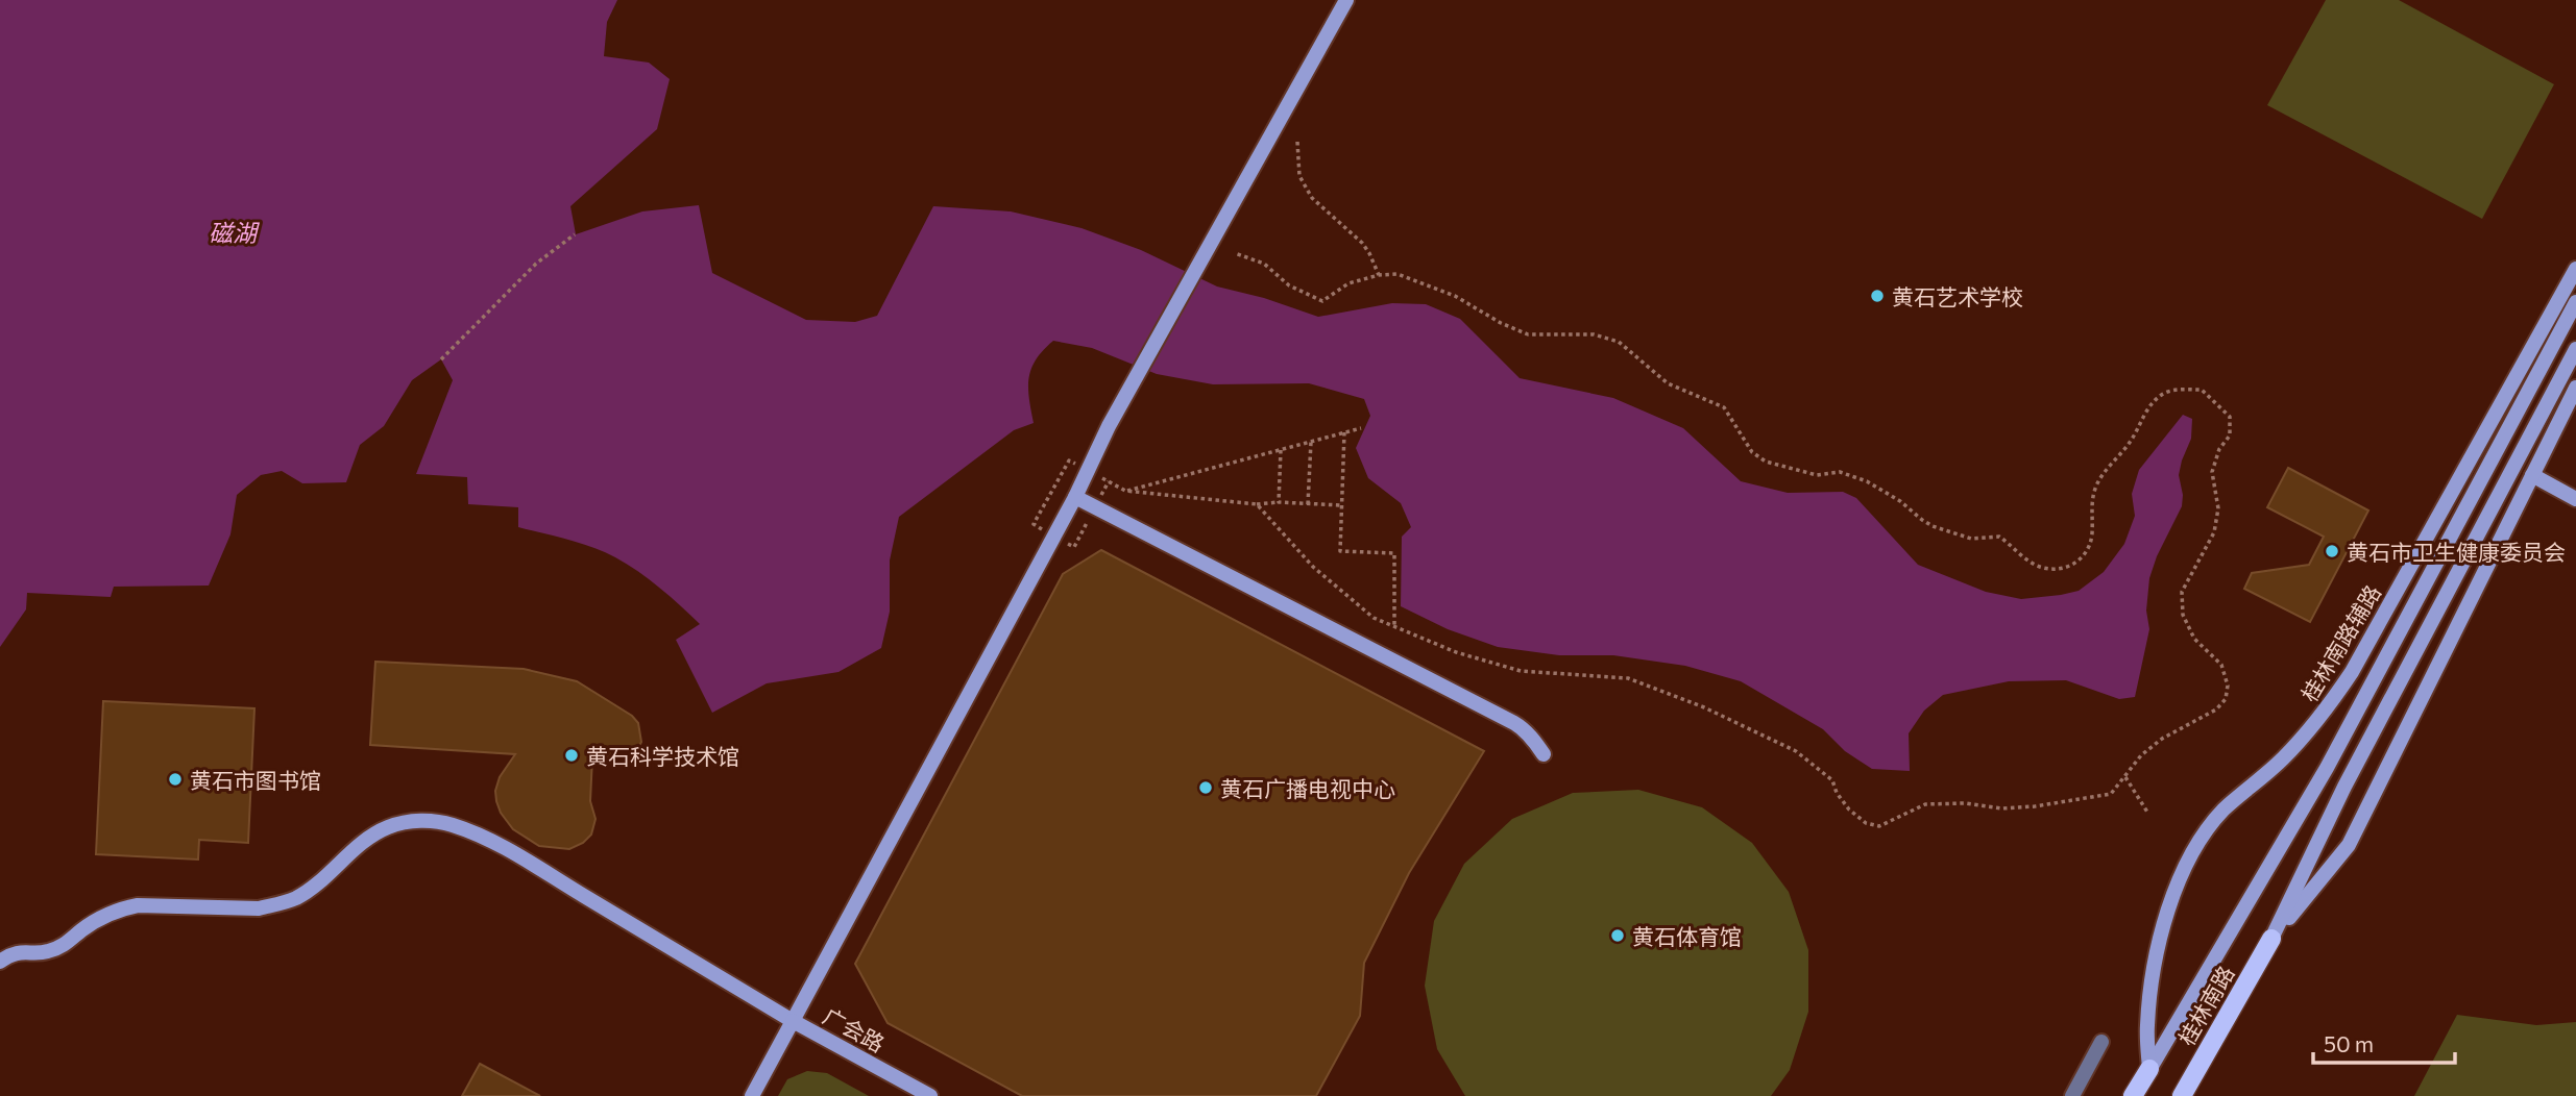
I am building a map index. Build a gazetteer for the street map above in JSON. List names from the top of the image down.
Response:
{
  "streets": {
    "main road": ["桂林南路辅路", "桂林南路", "广会路"]
  },
  "water": ["磁湖"],
  "places": [
    "黄石艺术学校",
    "黄石市卫生健康委员会",
    "黄石科学技术馆",
    "黄石市图书馆",
    "黄石广播电视中心",
    "黄石体育馆"
  ],
  "scale_bar": "50 m"
}
